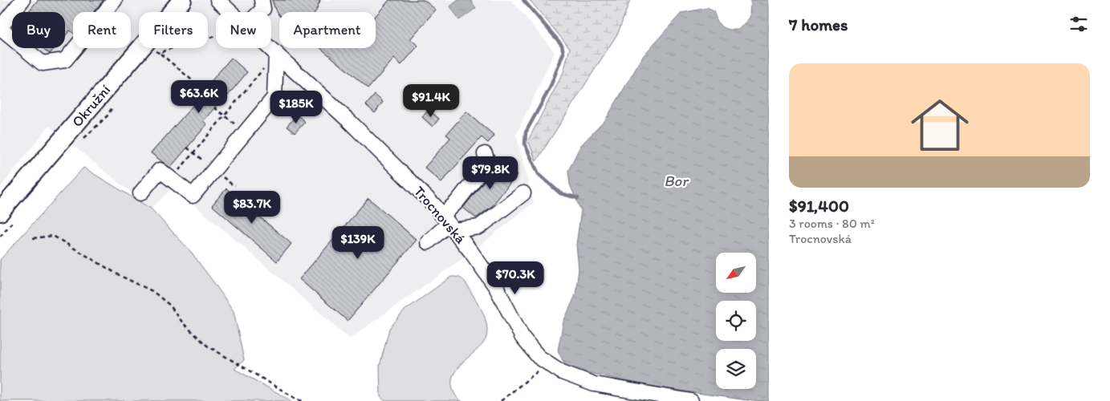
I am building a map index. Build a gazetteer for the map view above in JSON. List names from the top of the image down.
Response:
{
  "streets": {
    "main road": ["Okružní"],
    "street": ["Trocnovská"]
  },
  "water": ["Bor"],
  "north": "bottom left",
  "page": {
    "heading": "7 homes",
    "chip": [
      "Buy",
      "Rent",
      "Filters",
      "New",
      "Apartment"
    ],
    "list": [
      {
        "name": "$91,400",
        "note": "3 rooms · 80 m² · Trocnovská"
      }
    ],
    "price": [
      "$63.6K",
      "$91.4K",
      "$185K",
      "$79.8K",
      "$83.7K",
      "$139K",
      "$70.3K"
    ]
  }
}
